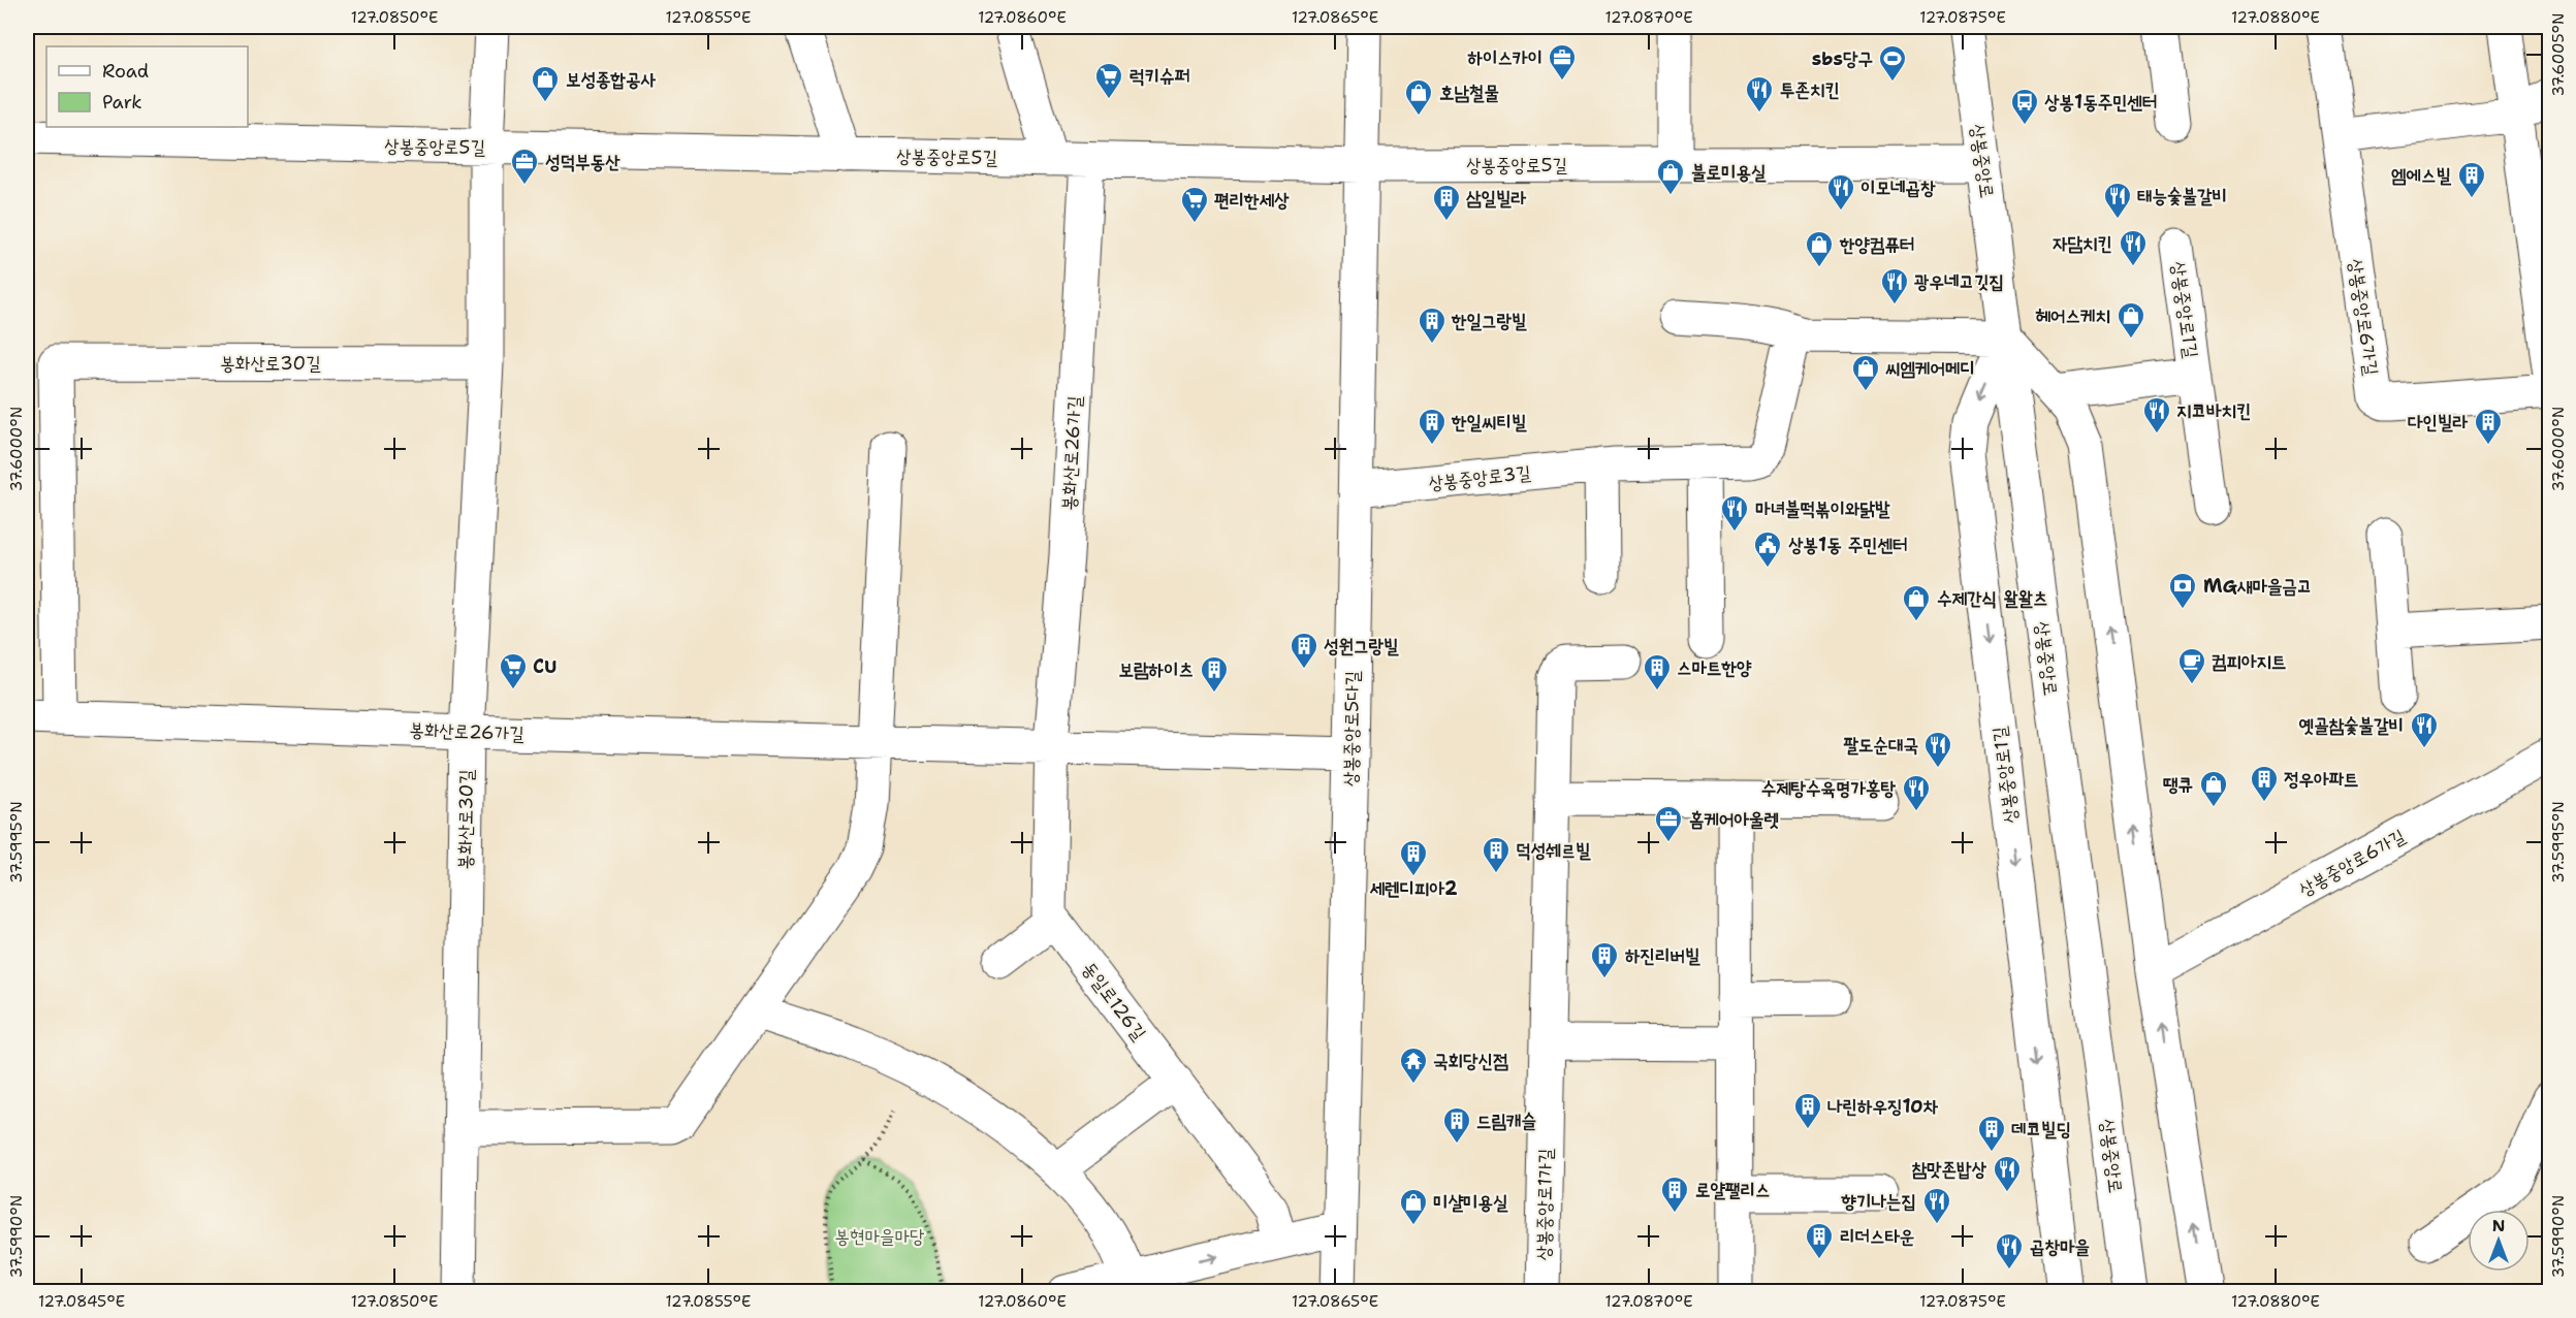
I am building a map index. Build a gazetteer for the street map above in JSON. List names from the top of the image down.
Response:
{
  "streets": {
    "street": [
      "상봉중앙로5길",
      "상봉중앙로",
      "상봉중앙로1길",
      "상봉중앙로6가길",
      "봉화산로30길",
      "봉화산로26가길",
      "상봉중앙로3길",
      "상봉중앙로5다길",
      "동일로126길",
      "상봉중앙로1가길"
    ]
  },
  "crossings": [
    ["상봉중앙로5길", "상봉중앙로"],
    ["상봉중앙로5길", "봉화산로30길"],
    ["상봉중앙로5길", "봉화산로26가길"],
    ["상봉중앙로5길", "상봉중앙로5다길"],
    ["상봉중앙로", "상봉중앙로1길"],
    ["봉화산로30길", "봉화산로26가길"],
    ["봉화산로26가길", "상봉중앙로5다길"],
    ["봉화산로26가길", "동일로126길"],
    ["상봉중앙로3길", "상봉중앙로5다길"]
  ],
  "parks": ["봉현마을마당"],
  "places": {
    "office": ["하이스카이", "성덕부동산", "홈케어아울렛"],
    "sports": ["sbs당구"],
    "supermarket": ["럭키슈퍼", "편리한세상", "CU"],
    "shop": [
      "보성종합공사",
      "호남철물",
      "불로미용실",
      "한양컴퓨터",
      "헤어스케치",
      "씨엠케어메디",
      "수제간식 왈왈츠",
      "땡큐",
      "미샬미용실"
    ],
    "restaurant": [
      "투존치킨",
      "이모네곱창",
      "태능숯불갈비",
      "자담치킨",
      "광우네고깃집",
      "지코바치킨",
      "마녀불떡볶이와닭발",
      "옛골참숯불갈비",
      "팔도순대국",
      "수제탕수육명가홍탕",
      "참맛존밥상",
      "향기나는집",
      "곱창마을"
    ],
    "bus stop": ["상봉1동주민센터"],
    "building": [
      "엠에스빌",
      "삼일빌라",
      "한일그랑빌",
      "한일씨티빌",
      "다인빌라",
      "성원그랑빌",
      "스마트한양",
      "보람하이츠",
      "정우아파트",
      "덕성쉐르빌",
      "세렌디피아2",
      "하진리버빌",
      "나린하우징10차",
      "드림캐슬",
      "데코빌딩",
      "로얄팰리스",
      "리더스타운"
    ],
    "public building": ["상봉1동 주민센터"],
    "bank": ["MG새마을금고"],
    "cafe": ["컴피아지트"],
    "temple": ["국회당신점"]
  },
  "legend": ["Road", "Park"],
  "north": "top",
  "coordinates": [
    "127.0850°E",
    "127.0855°E",
    "127.0860°E",
    "127.0865°E",
    "127.0870°E",
    "127.0875°E",
    "127.0880°E",
    "37.6005°N",
    "37.6000°N",
    "37.5995°N",
    "37.5990°N",
    "127.0845°E"
  ]
}
